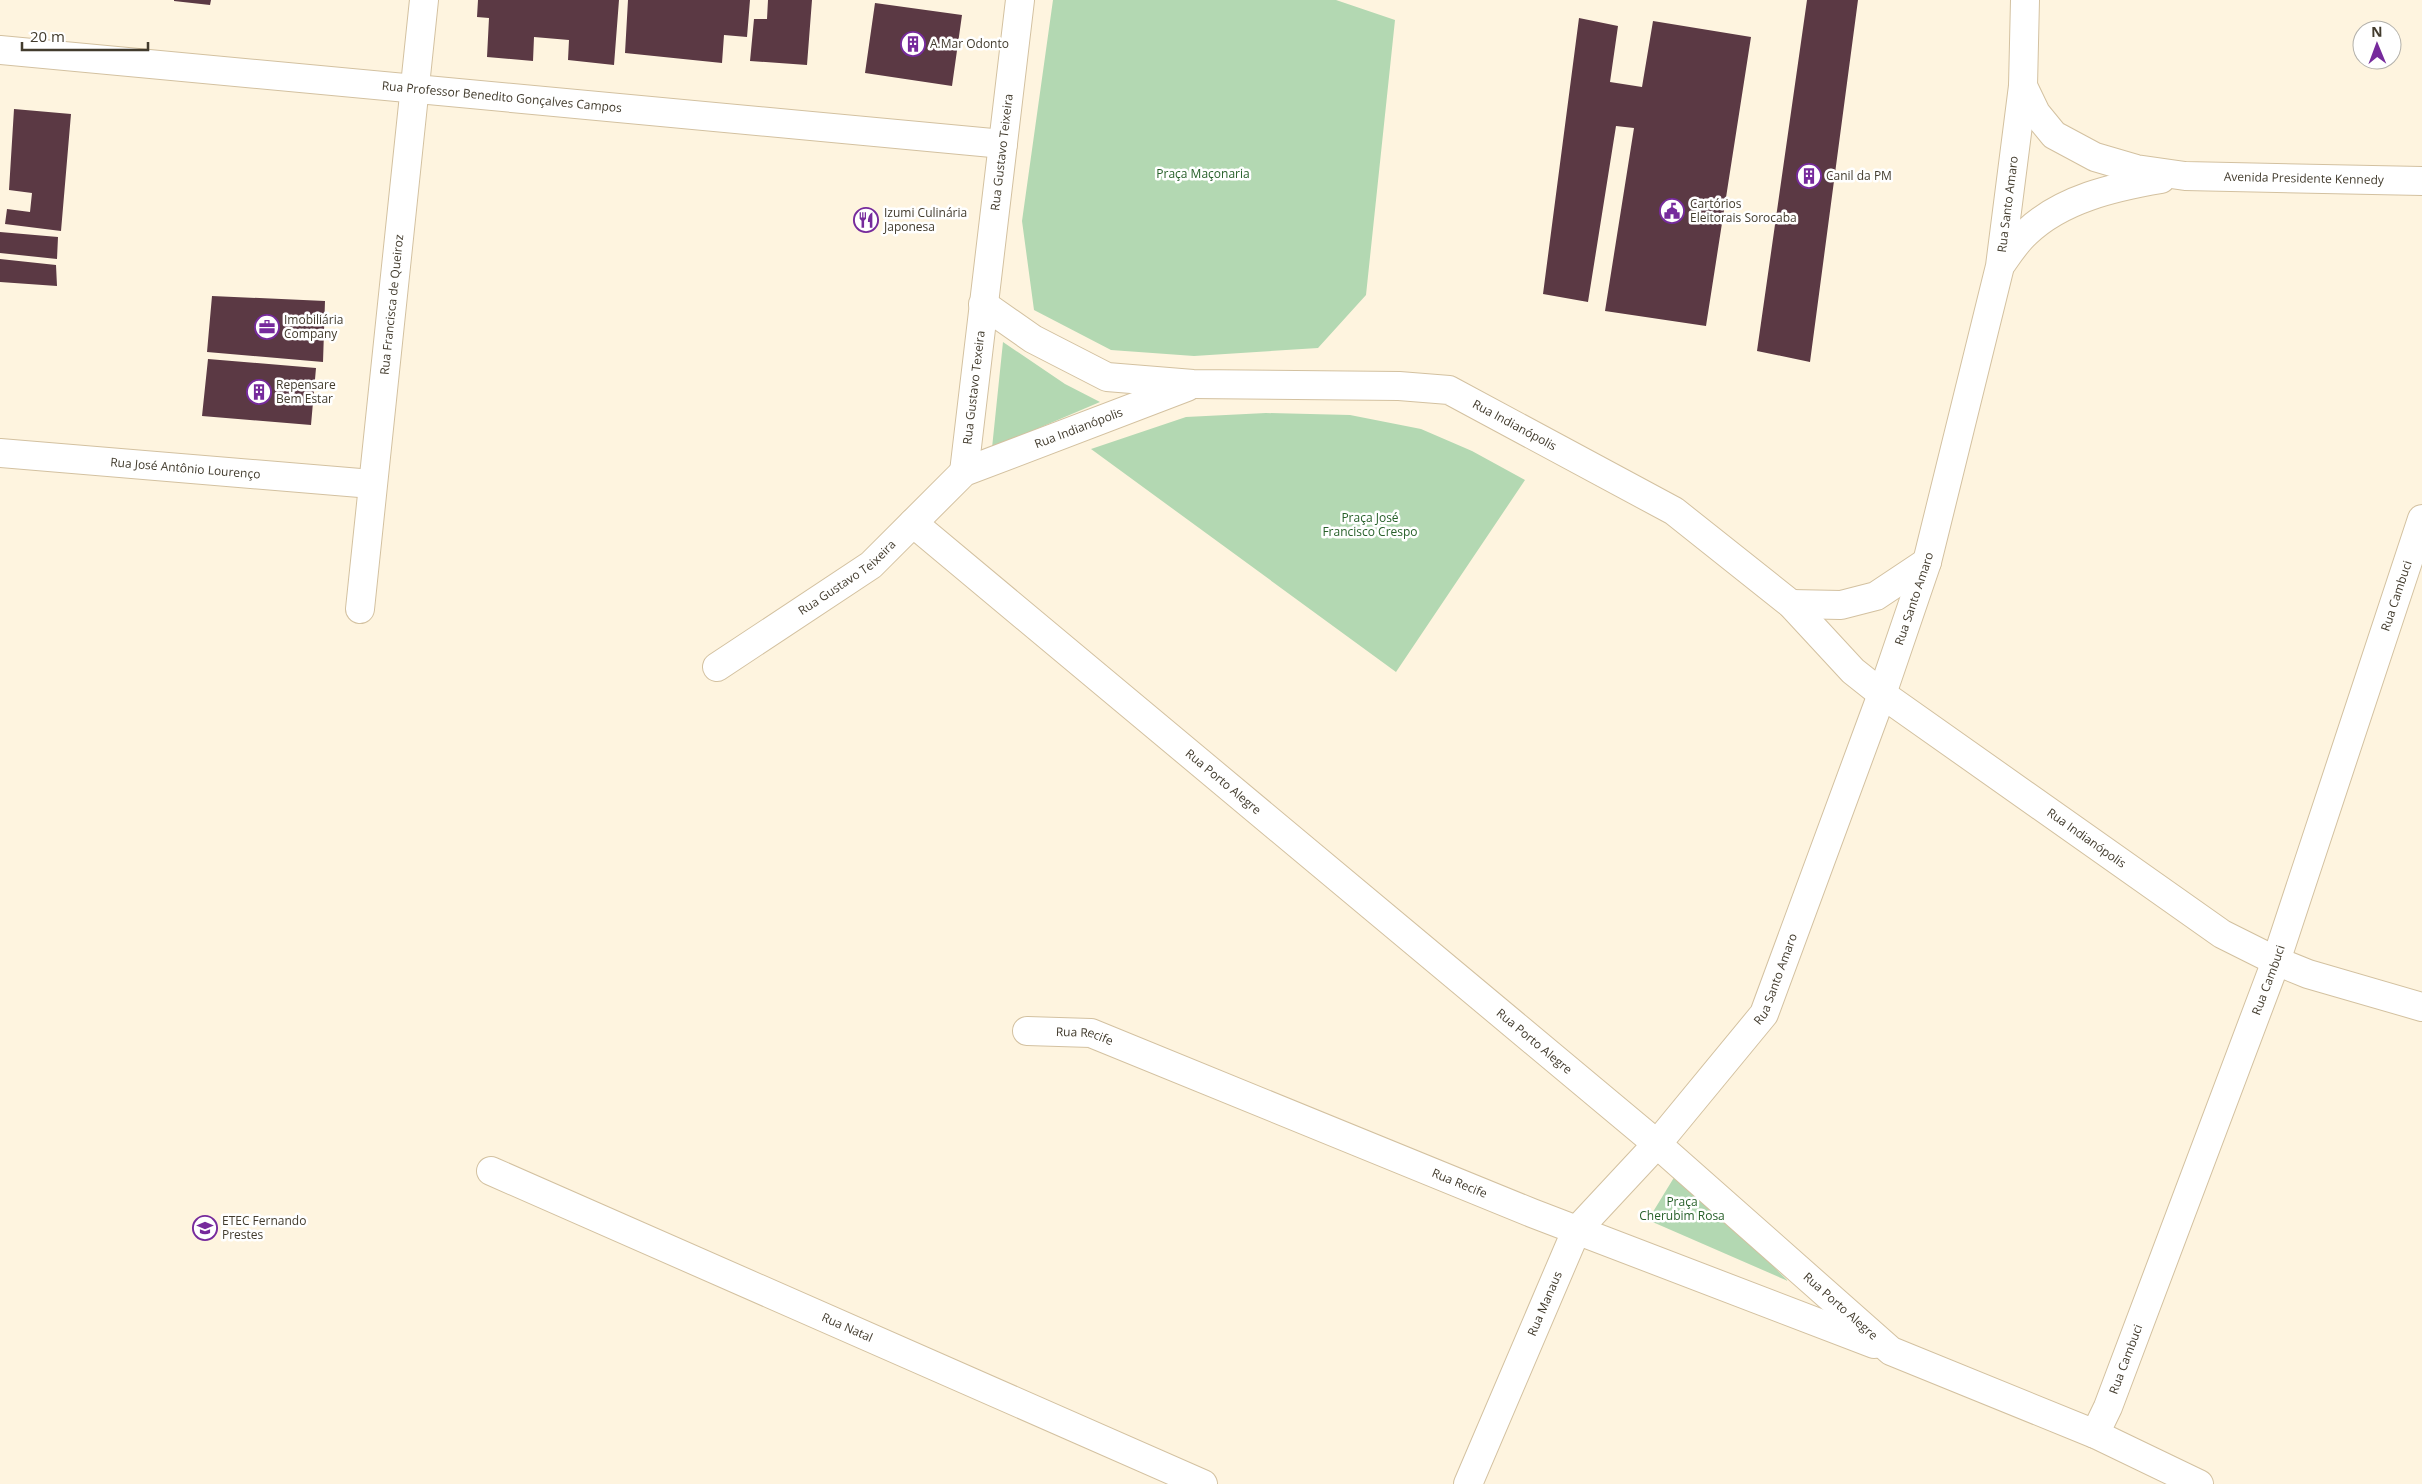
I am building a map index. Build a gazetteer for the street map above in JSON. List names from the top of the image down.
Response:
{
  "streets": {
    "street": [
      "Rua Professor Benedito Gonçalves Campos",
      "Rua Gustavo Teixeira",
      "Avenida Presidente Kennedy",
      "Rua Santo Amaro",
      "Rua Francisca de Queiroz",
      "Rua Gustavo Texeira",
      "Rua Indianópolis",
      "Rua José Antônio Lourenço",
      "Rua Cambuci",
      "Rua Porto Alegre",
      "Rua Recife",
      "Rua Manaus",
      "Rua Natal"
    ]
  },
  "crossings": [
    ["Rua Professor Benedito Gonçalves Campos", "Rua Gustavo Teixeira"],
    ["Rua Professor Benedito Gonçalves Campos", "Rua Francisca de Queiroz"],
    ["Rua Gustavo Teixeira", "Rua Gustavo Texeira"],
    ["Rua Gustavo Teixeira", "Rua Indianópolis"],
    ["Rua Gustavo Teixeira", "Rua Porto Alegre"],
    ["Avenida Presidente Kennedy", "Rua Santo Amaro"],
    ["Rua Santo Amaro", "Rua Indianópolis"],
    ["Rua Santo Amaro", "Rua Porto Alegre"],
    ["Rua Santo Amaro", "Rua Manaus"],
    ["Rua Francisca de Queiroz", "Rua José Antônio Lourenço"],
    ["Rua Gustavo Texeira", "Rua Indianópolis"],
    ["Rua Indianópolis", "Rua Cambuci"],
    ["Rua Cambuci", "Rua Porto Alegre"],
    ["Rua Porto Alegre", "Rua Recife"],
    ["Rua Porto Alegre", "Rua Manaus"],
    ["Rua Recife", "Rua Manaus"]
  ],
  "parks": ["Praça Maçonaria", "Praça José Francisco Crespo", "Praça Cherubim Rosa"],
  "places": {
    "building": ["A.Mar Odonto", "Canil da PM", "Repensare Bem Estar"],
    "public building": ["Cartórios Eleitorais Sorocaba"],
    "restaurant": ["Izumi Culinária Japonesa"],
    "office": ["Imobiliária Company"],
    "school or university": ["ETEC Fernando Prestes"]
  },
  "scale_bar": "20 m",
  "north": "top"
}
